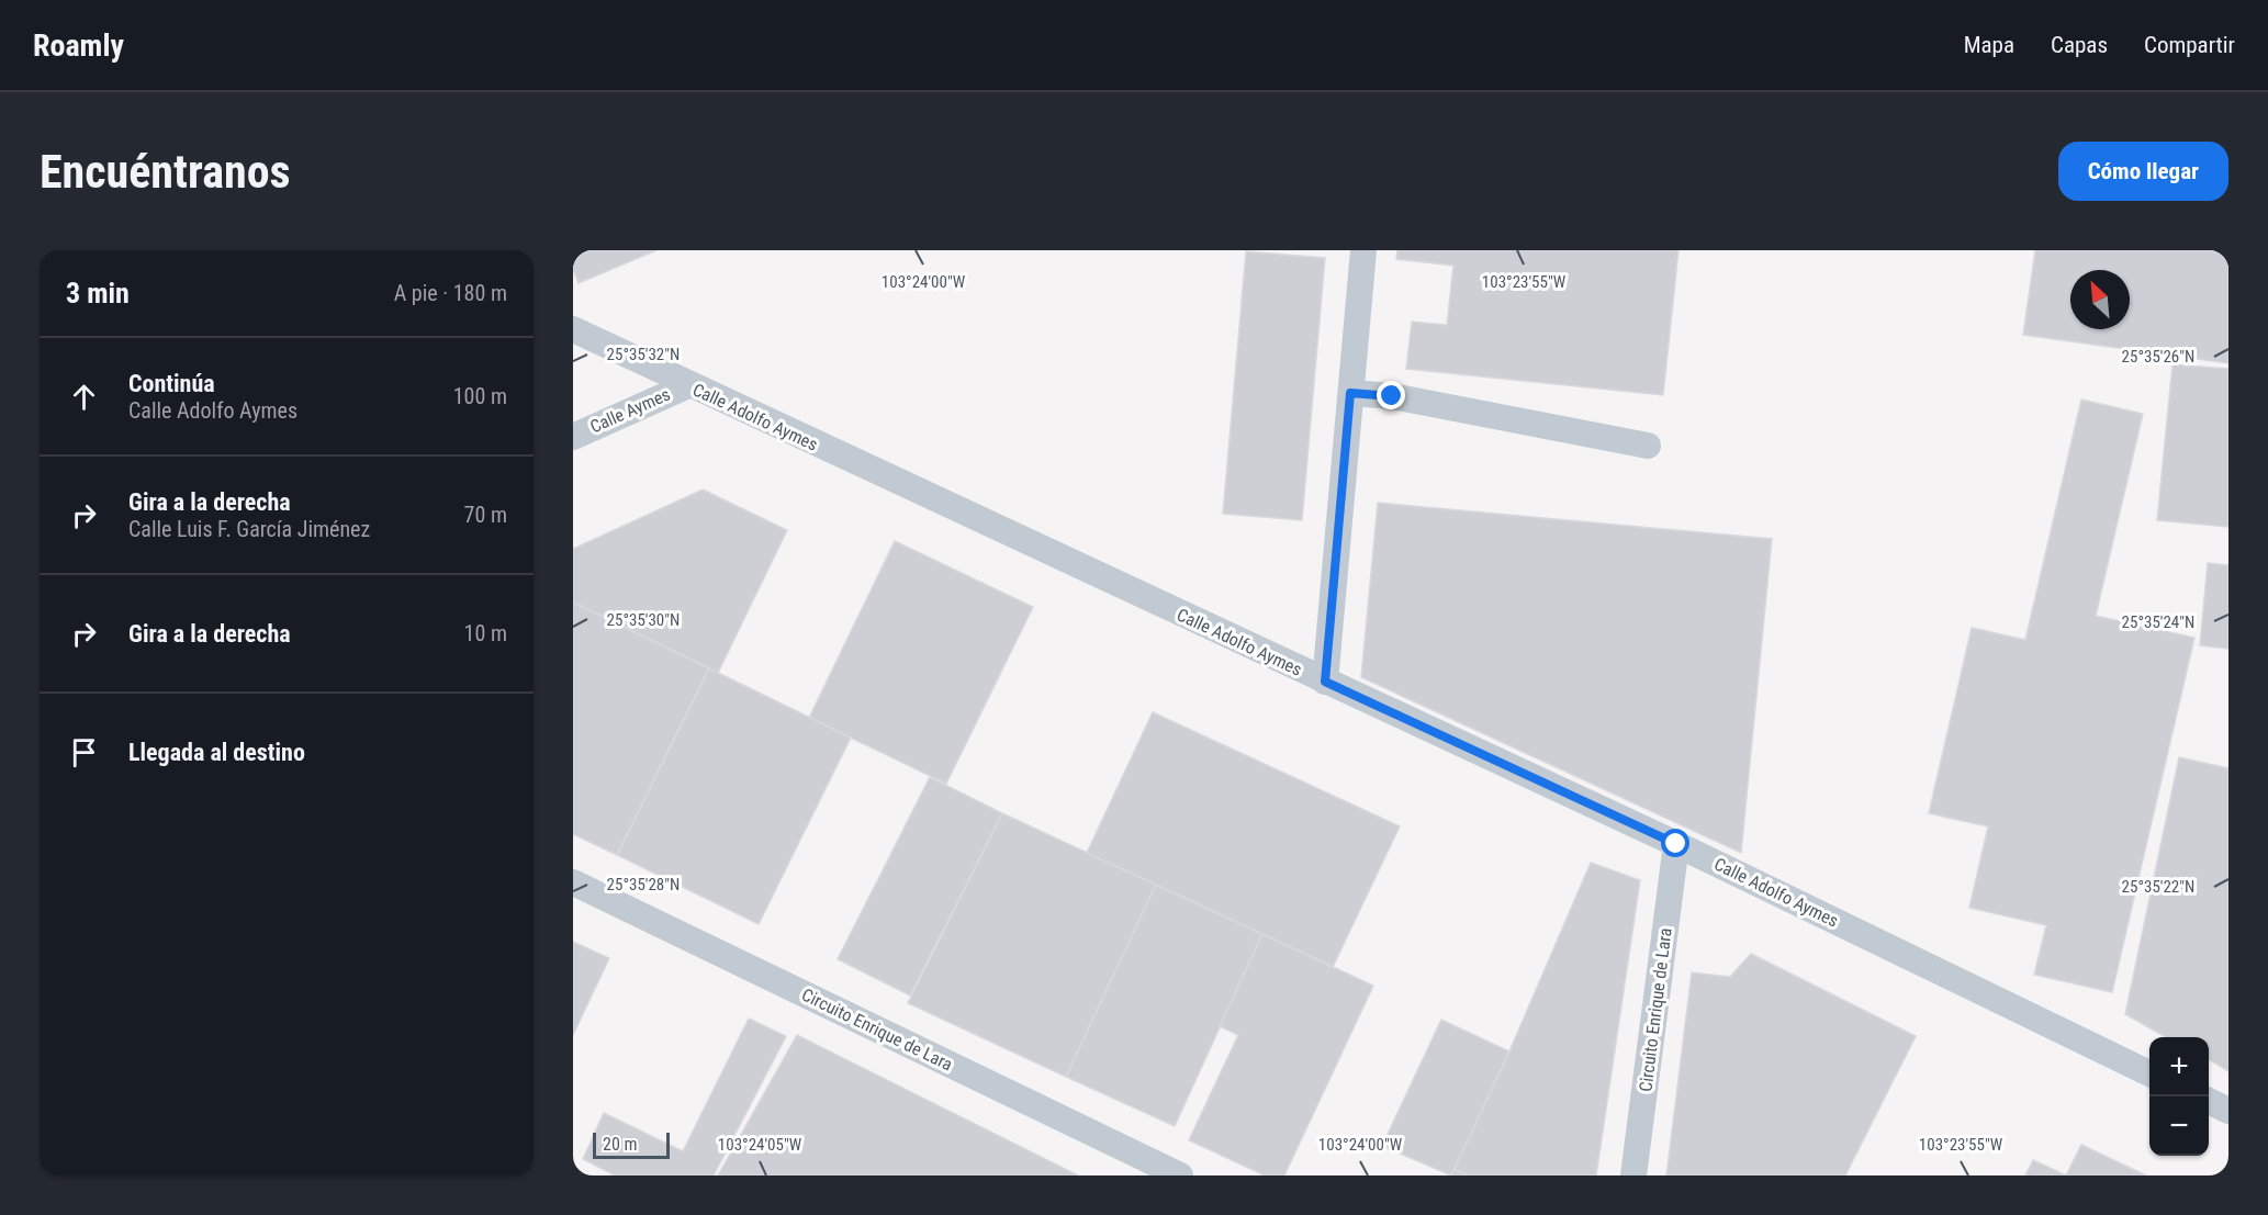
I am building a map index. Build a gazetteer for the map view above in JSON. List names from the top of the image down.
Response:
{
  "streets": {
    "street": ["Calle Aymes", "Calle Adolfo Aymes", "Circuito Enrique de Lara"]
  },
  "crossings": [
    ["Calle Aymes", "Calle Adolfo Aymes"],
    ["Calle Adolfo Aymes", "Circuito Enrique de Lara"]
  ],
  "scale_bar": "20 m",
  "north": "top left",
  "page": {
    "header": "Roamly",
    "nav": ["Mapa", "Capas", "Compartir"],
    "buttons": "Cómo llegar",
    "title": "Encuéntranos",
    "heading": ["3 min", "A pie · 180 m"],
    "list": [
      ["Continúa", "Calle Adolfo Aymes", "100 m"],
      ["Gira a la derecha", "Calle Luis F. García Jiménez", "70 m"],
      ["Gira a la derecha", "10 m"],
      "Llegada al destino"
    ],
    "map_buttons": ["+", "−"],
    "scale": "20 m"
  },
  "coordinates": [
    "103°24'00\"W",
    "103°23'55\"W",
    "25°35'32\"N",
    "25°35'26\"N",
    "25°35'30\"N",
    "25°35'24\"N",
    "25°35'28\"N",
    "25°35'22\"N",
    "103°24'05\"W"
  ]
}
